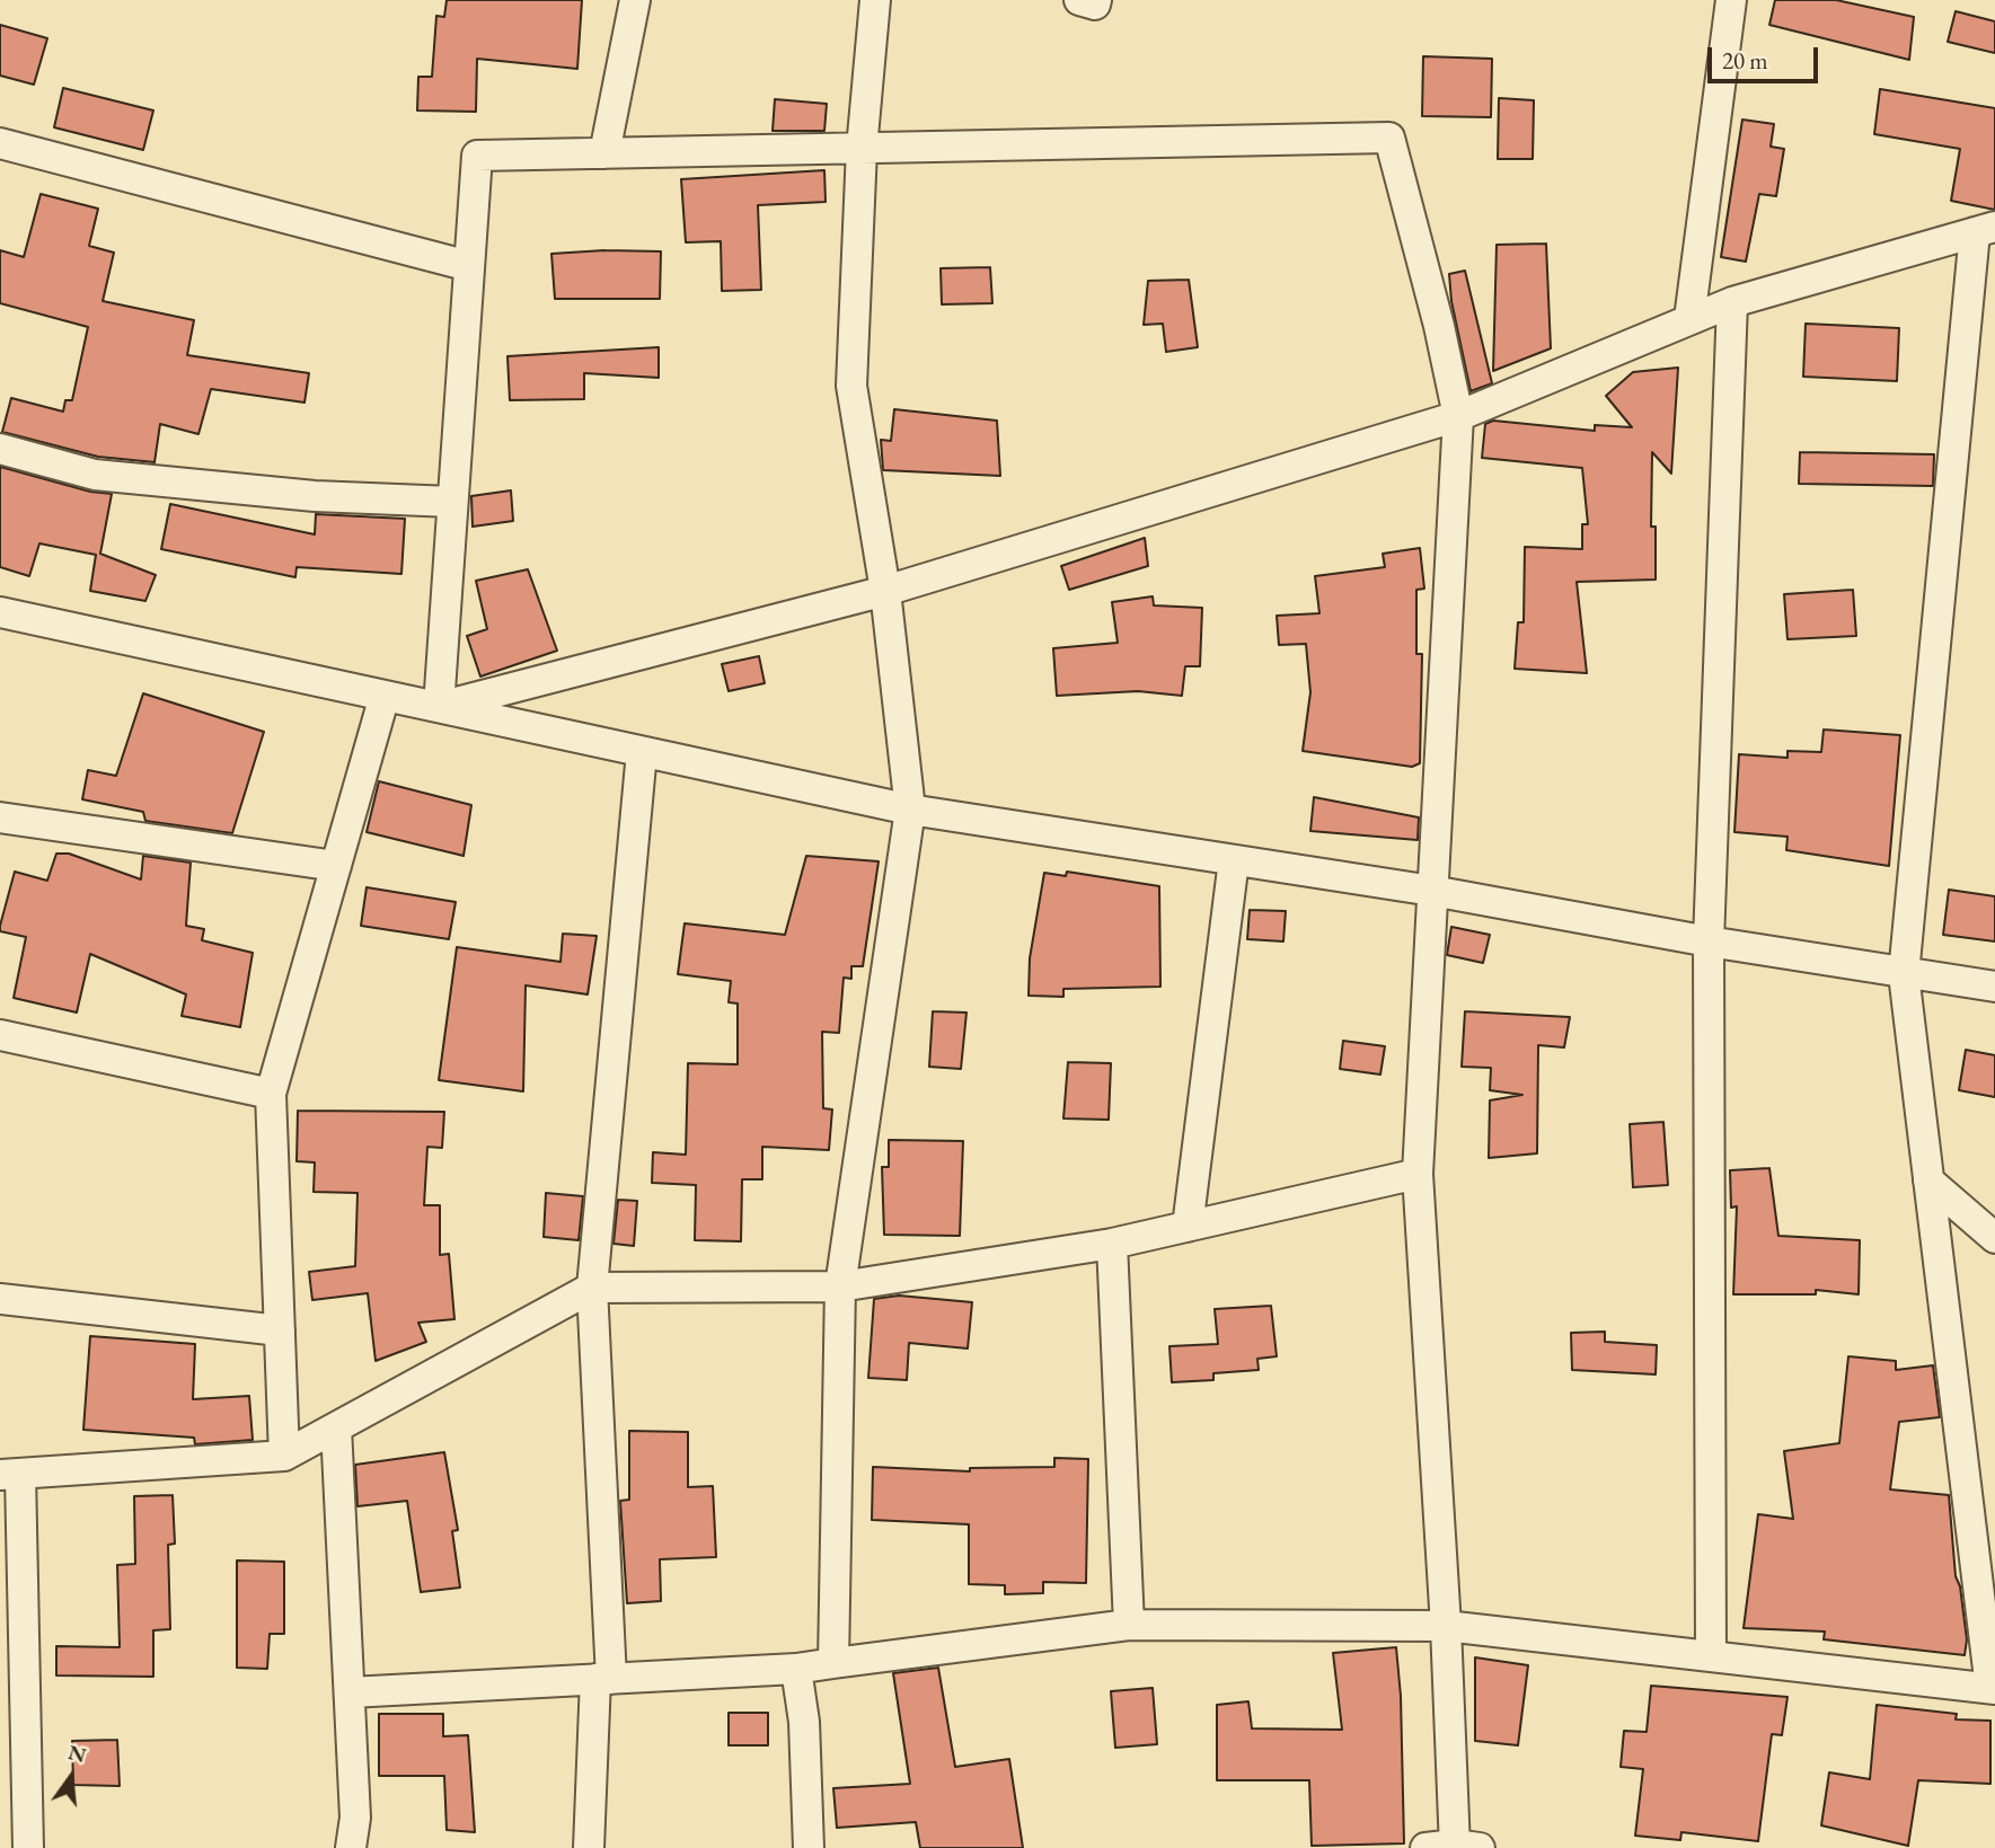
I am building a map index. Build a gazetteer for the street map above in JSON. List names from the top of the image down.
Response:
{
  "scale_bar": "20 m",
  "north": "top"
}
